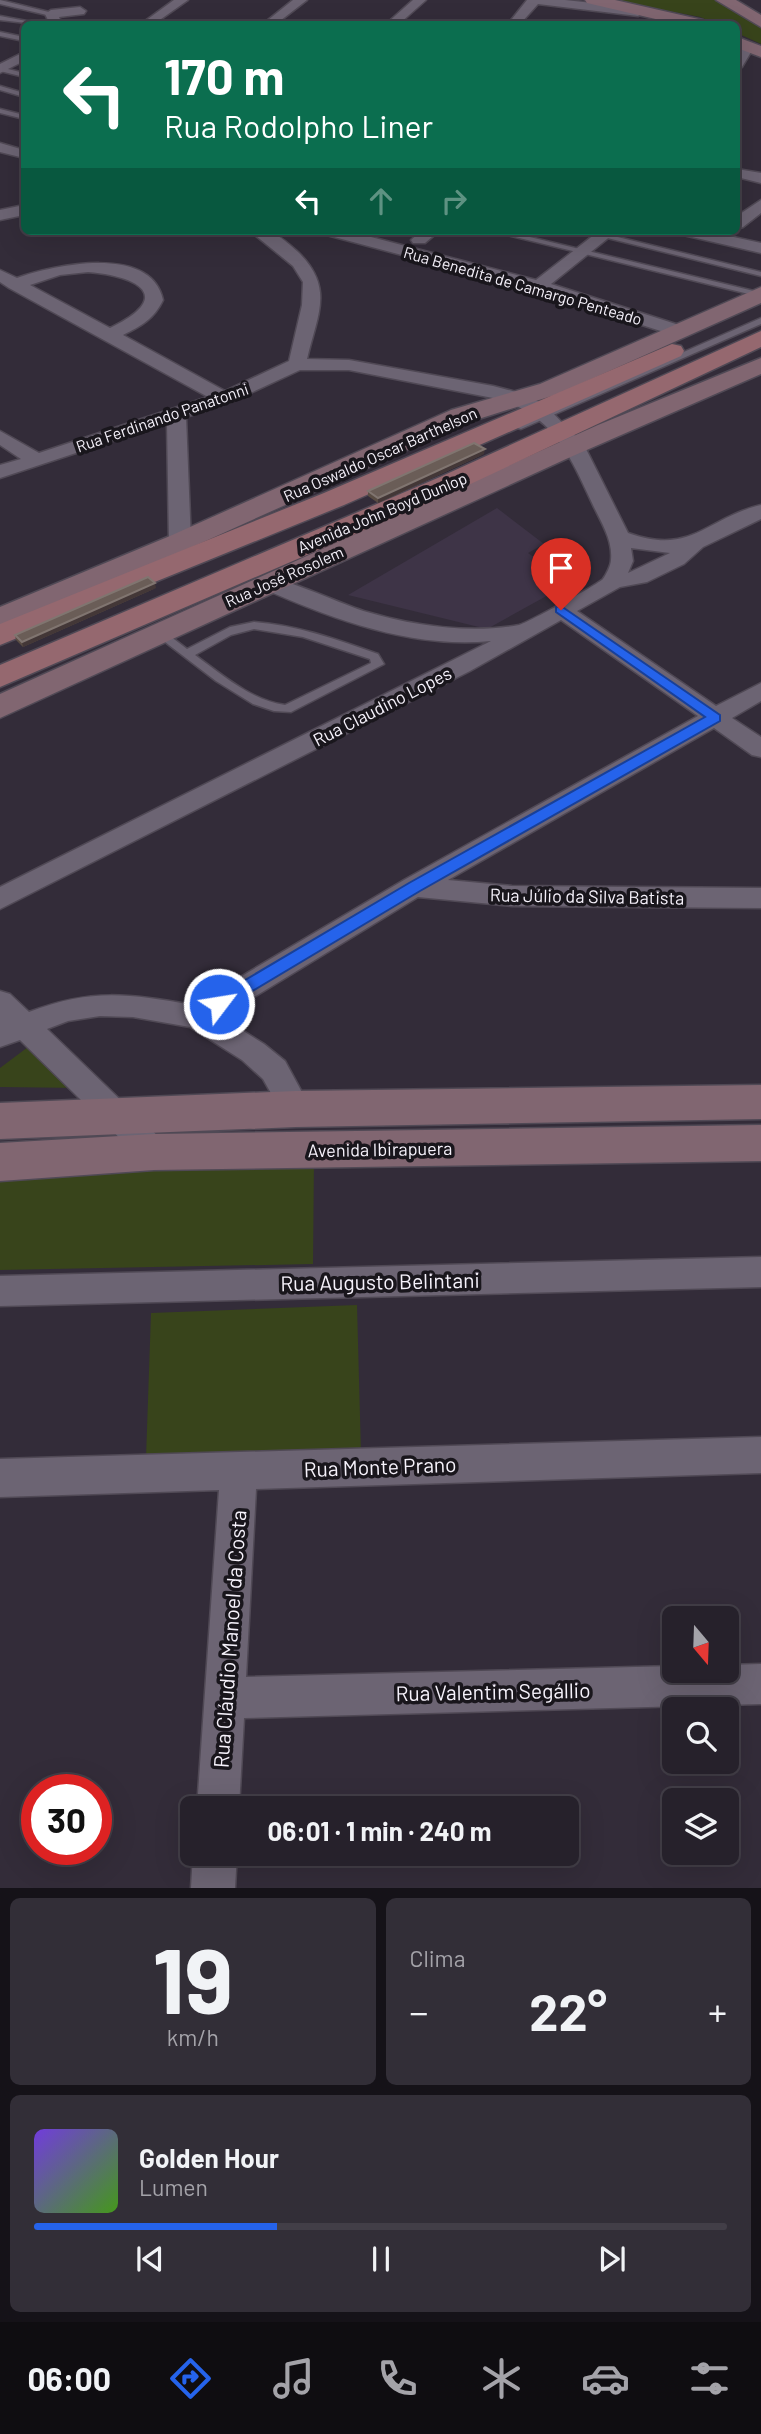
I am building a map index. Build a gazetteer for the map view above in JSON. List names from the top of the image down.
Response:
{
  "streets": {
    "main road": ["Avenida John Boyd Dunlop"],
    "street": [
      "Rua Benedita de Camargo Penteado",
      "Rua Ferdinando Panatonni",
      "Rua Oswaldo Oscar Barthelson",
      "Rua José Rosolem",
      "Rua Claudino Lopes",
      "Rua Júlio da Silva Batista",
      "Avenida Ibirapuera",
      "Rua Augusto Belintani",
      "Rua Monte Prano",
      "Rua Cláudio Manoel da Costa",
      "Rua Valentim Segállio"
    ]
  },
  "crossings": [
    ["Rua Benedita de Camargo Penteado", "Rua Oswaldo Oscar Barthelson"],
    ["Rua Oswaldo Oscar Barthelson", "Avenida John Boyd Dunlop"],
    ["Rua Oswaldo Oscar Barthelson", "Rua José Rosolem"],
    ["Avenida John Boyd Dunlop", "Rua José Rosolem"],
    ["Rua Monte Prano", "Rua Cláudio Manoel da Costa"],
    ["Rua Cláudio Manoel da Costa", "Rua Valentim Segállio"]
  ],
  "north": "bottom",
  "page": {
    "turn": ["170 m", "Rua Rodolpho Liner"],
    "limit": "30",
    "trip": "06:01 · 1 min · 240 m",
    "tile": [
      ["19", "km/h"],
      "Clima"
    ],
    "heat": ["−", "22°", "+"],
    "song": ["Golden Hour", "Lumen"],
    "tabs": "06:00"
  }
}
